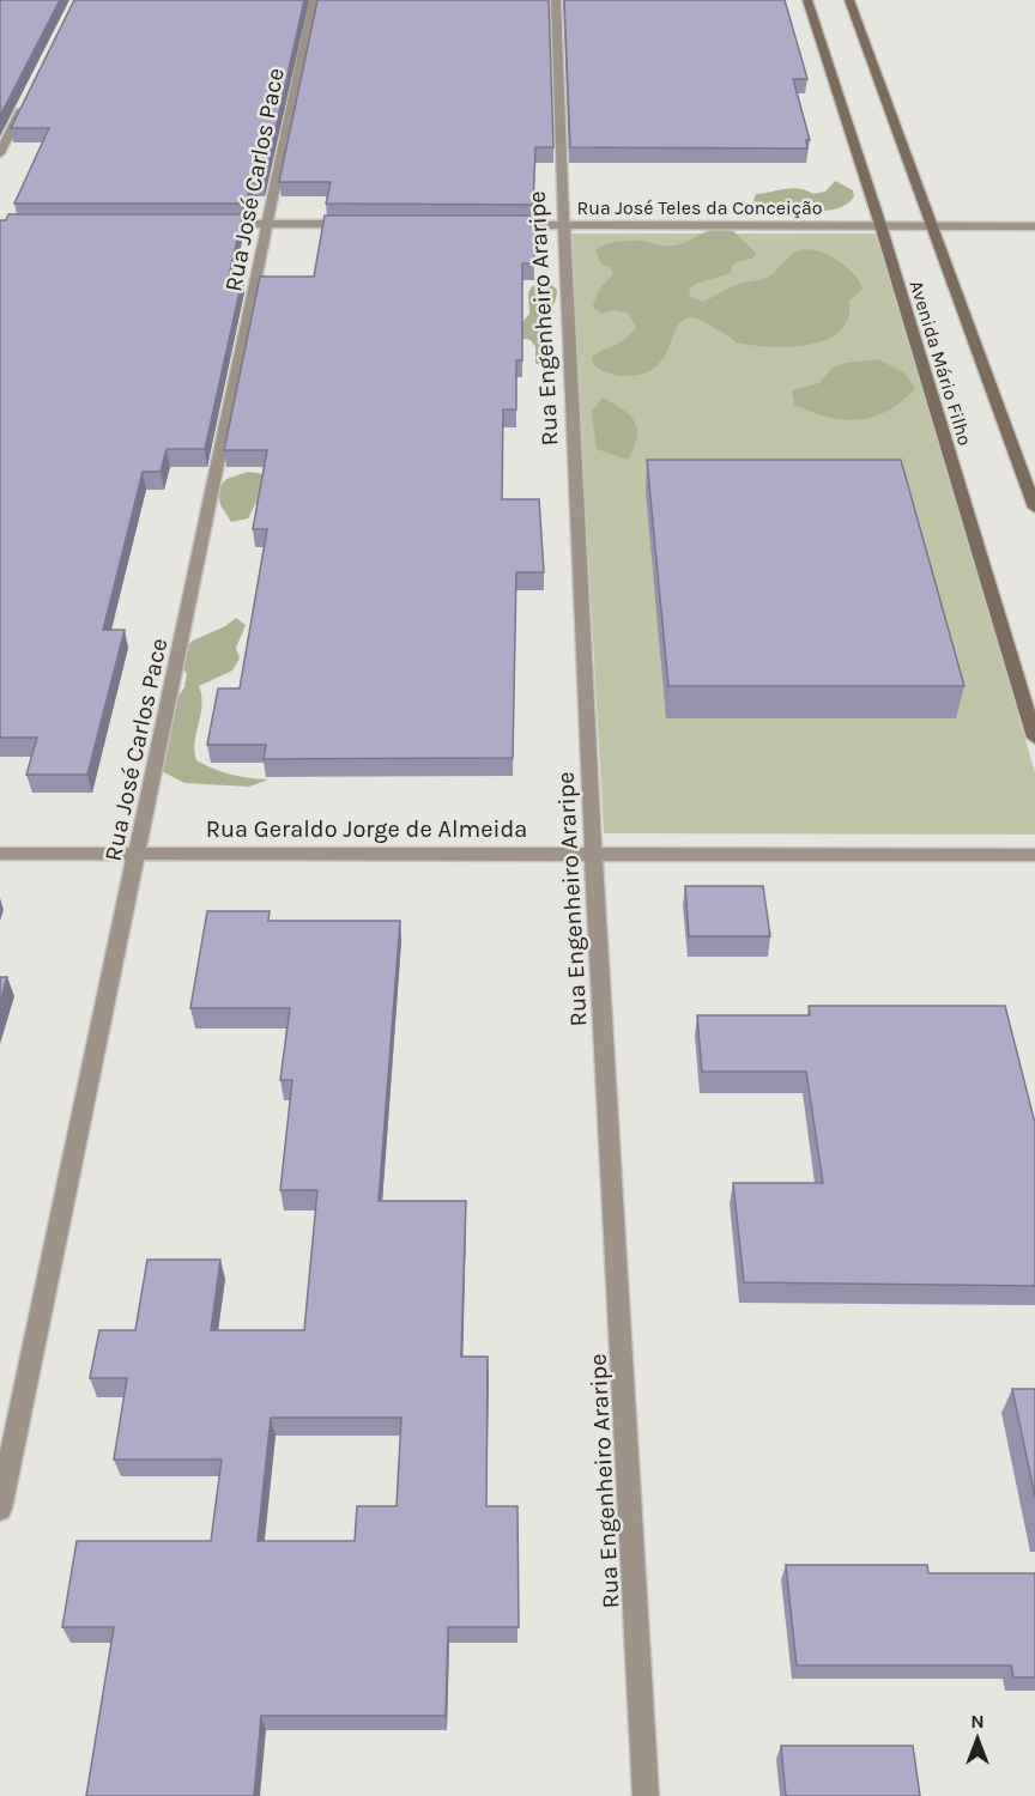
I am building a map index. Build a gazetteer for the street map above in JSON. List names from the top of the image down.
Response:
{
  "streets": {
    "main road": ["Avenida Mário Filho"],
    "street": [
      "Rua José Carlos Pace",
      "Rua José Teles da Conceição",
      "Rua Engenheiro Araripe",
      "Rua Geraldo Jorge de Almeida"
    ]
  },
  "crossings": [
    ["Rua José Carlos Pace", "Rua Geraldo Jorge de Almeida"],
    ["Rua José Teles da Conceição", "Rua Engenheiro Araripe"],
    ["Rua José Teles da Conceição", "Avenida Mário Filho"],
    ["Rua Engenheiro Araripe", "Rua Geraldo Jorge de Almeida"]
  ],
  "north": "top"
}
